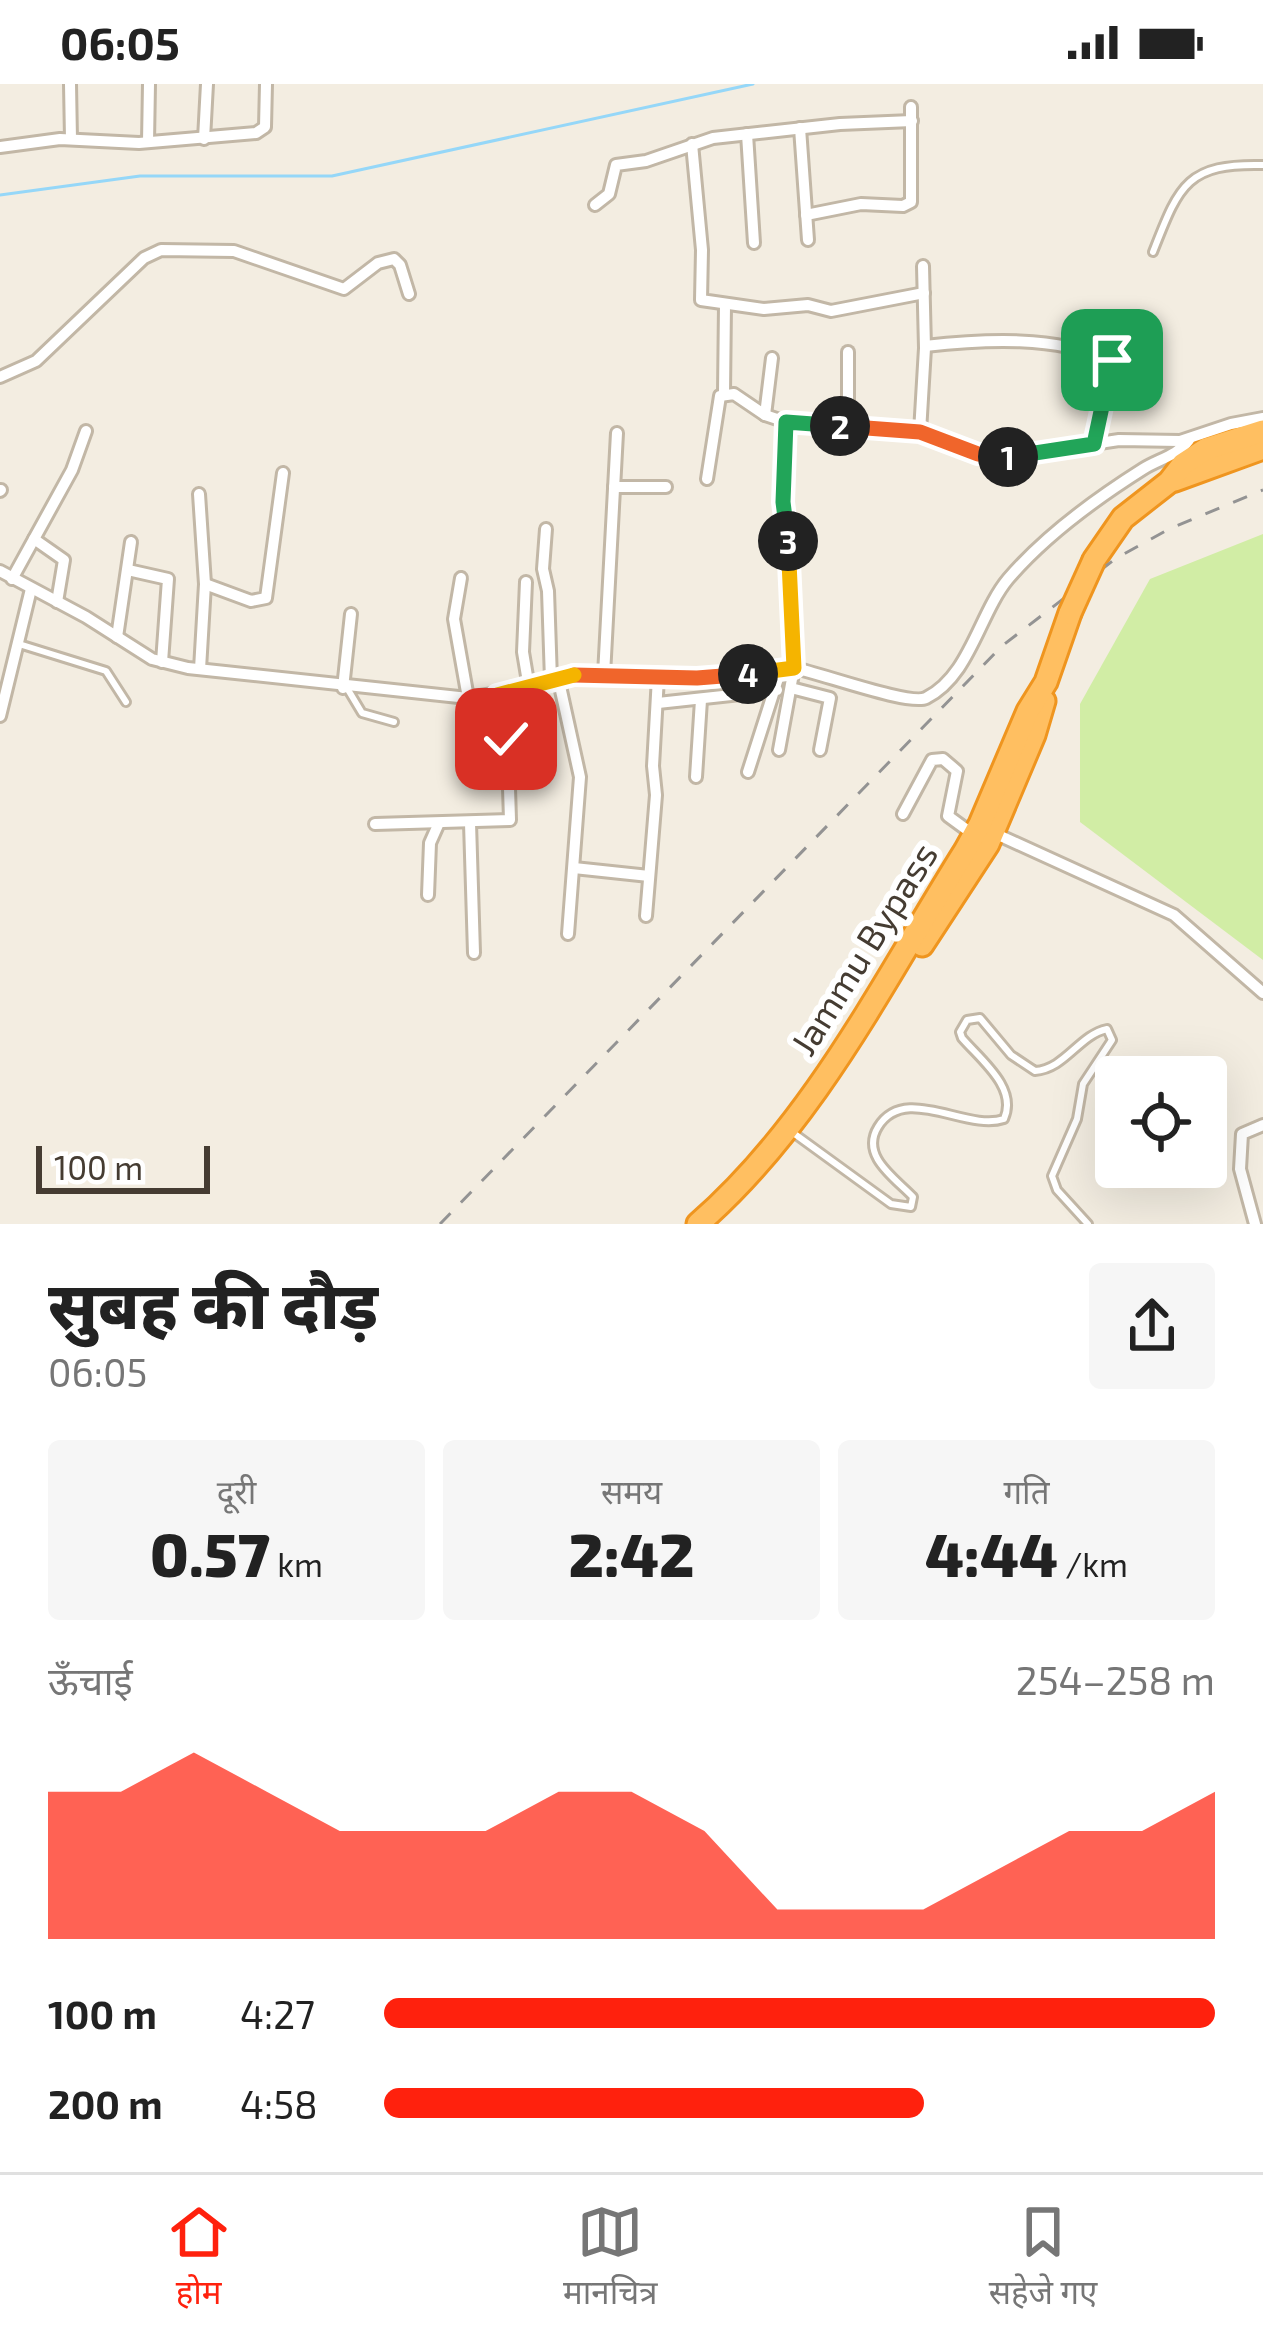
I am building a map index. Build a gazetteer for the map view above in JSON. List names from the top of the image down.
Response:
{
  "streets": {
    "highway": ["Jammu Bypass"]
  },
  "scale_bar": "100 m",
  "page": {
    "status": "06:05",
    "pins": [
      "2",
      "1",
      "3",
      "4"
    ],
    "scale": "100 m",
    "heading": ["सुबह की दौड़", "06:05"],
    "stats": [
      ["दूरी", "0.57 km"],
      ["समय", "2:42"],
      ["गति", "4:44 /km"]
    ],
    "chart": ["ऊँचाई", "254–258 m"],
    "list": [
      {
        "name": "100 m",
        "note": "4:27"
      },
      {
        "name": "200 m",
        "note": "4:58"
      }
    ],
    "tabs": ["होम", "मानचित्र", "सहेजे गए"]
  }
}
